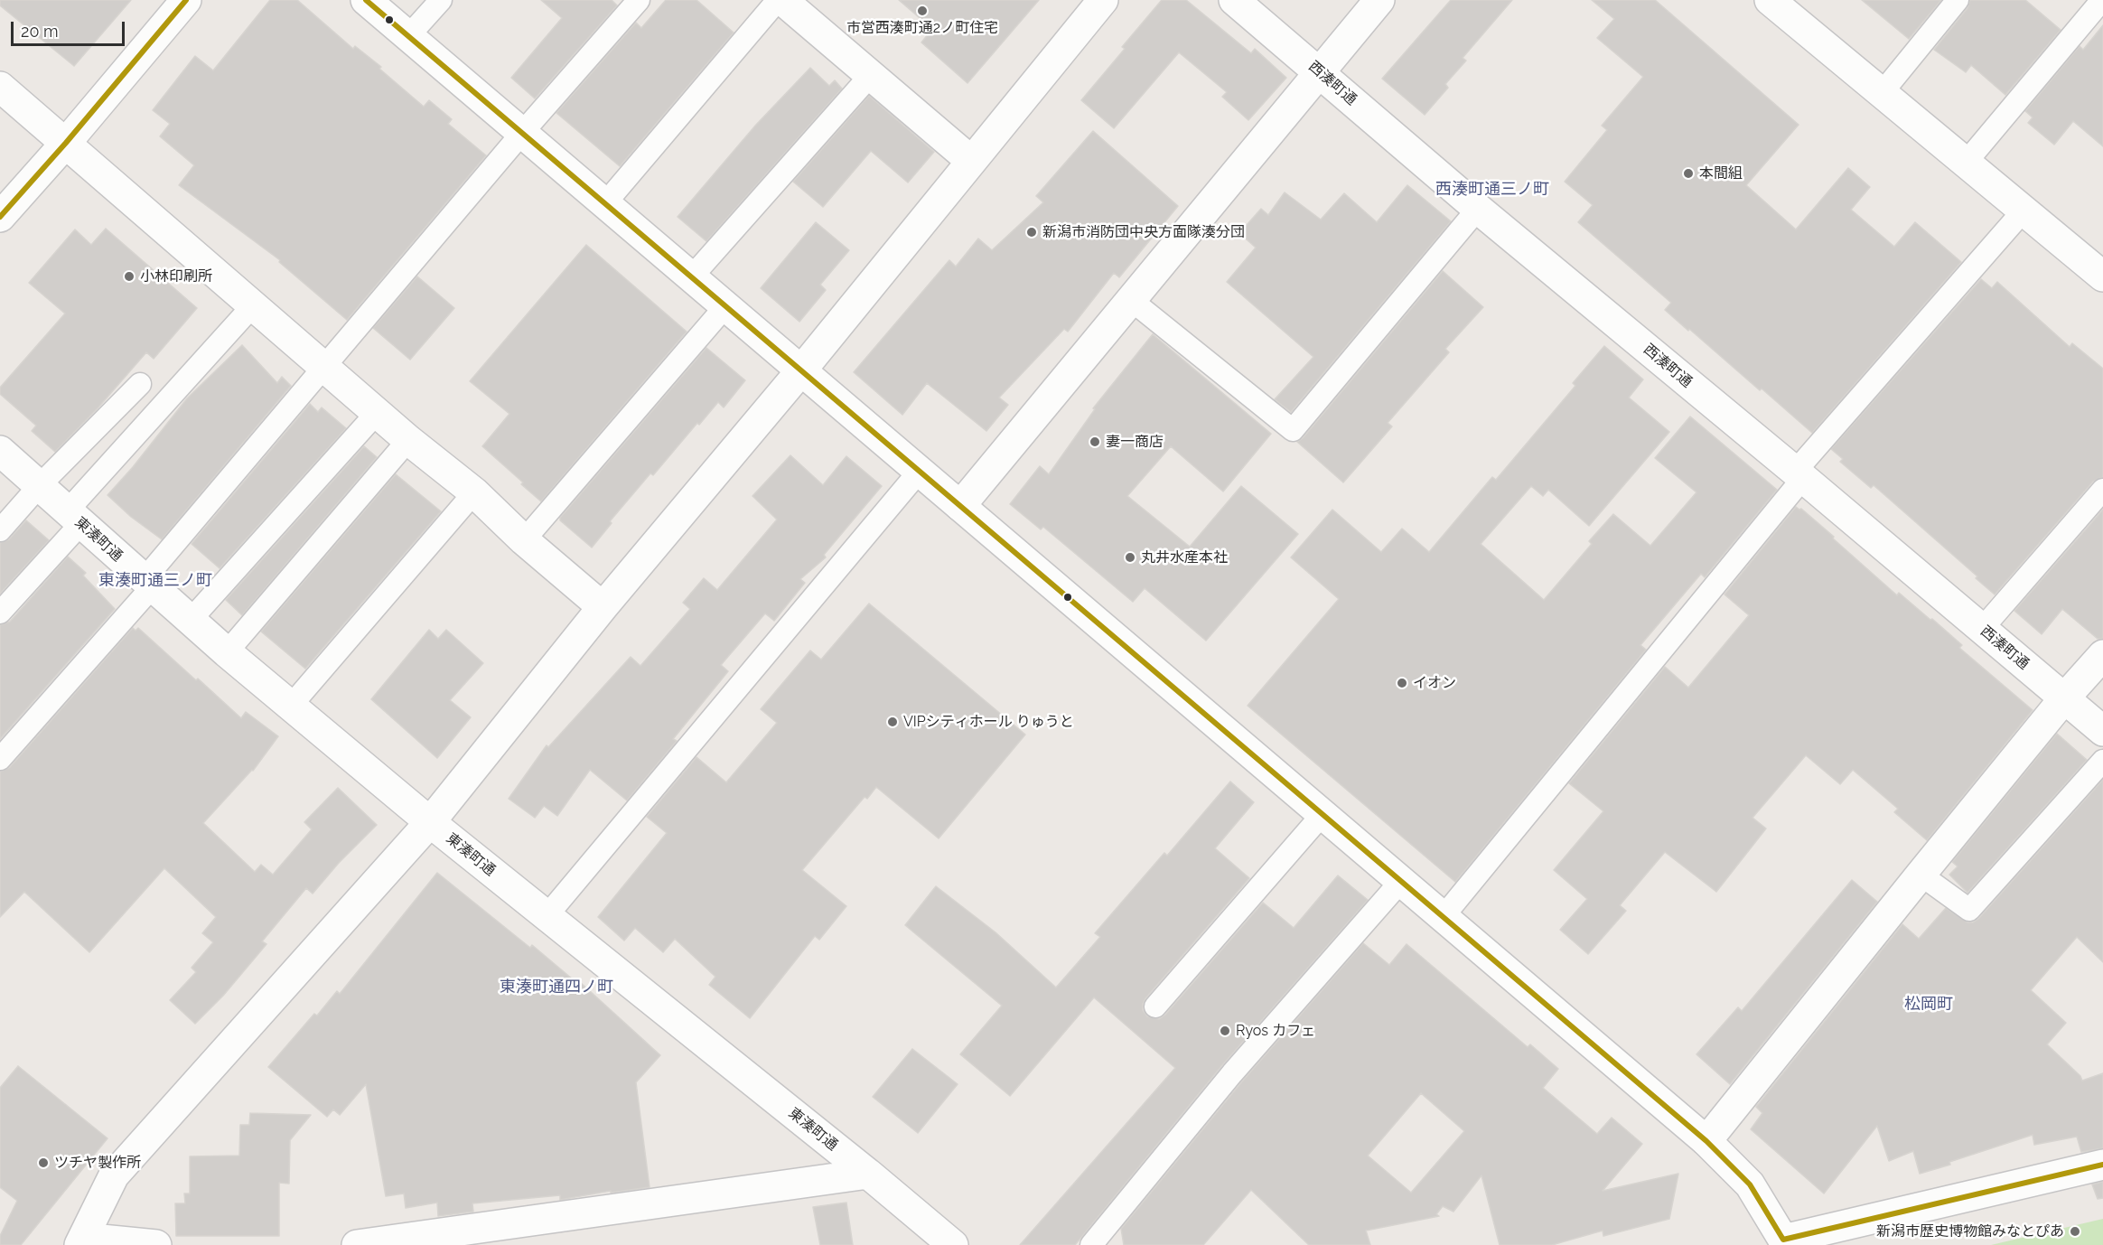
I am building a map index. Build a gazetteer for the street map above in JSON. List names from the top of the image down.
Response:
{
  "streets": {
    "street": ["西湊町通", "東湊町通"]
  },
  "districts": [
    "西湊町通三ノ町",
    "東湊町通三ノ町",
    "東湊町通四ノ町",
    "松岡町"
  ],
  "places": [
    "市営西湊町通2ノ町住宅",
    "本間組",
    "新潟市消防団中央方面隊湊分団",
    "小林印刷所",
    "妻一商店",
    "丸井水産本社",
    "イオン",
    "VIPシティホール りゅうと",
    "Ryos カフェ",
    "ツチヤ製作所",
    "新潟市歴史博物館みなとぴあ"
  ],
  "scale_bar": "20 m"
}
